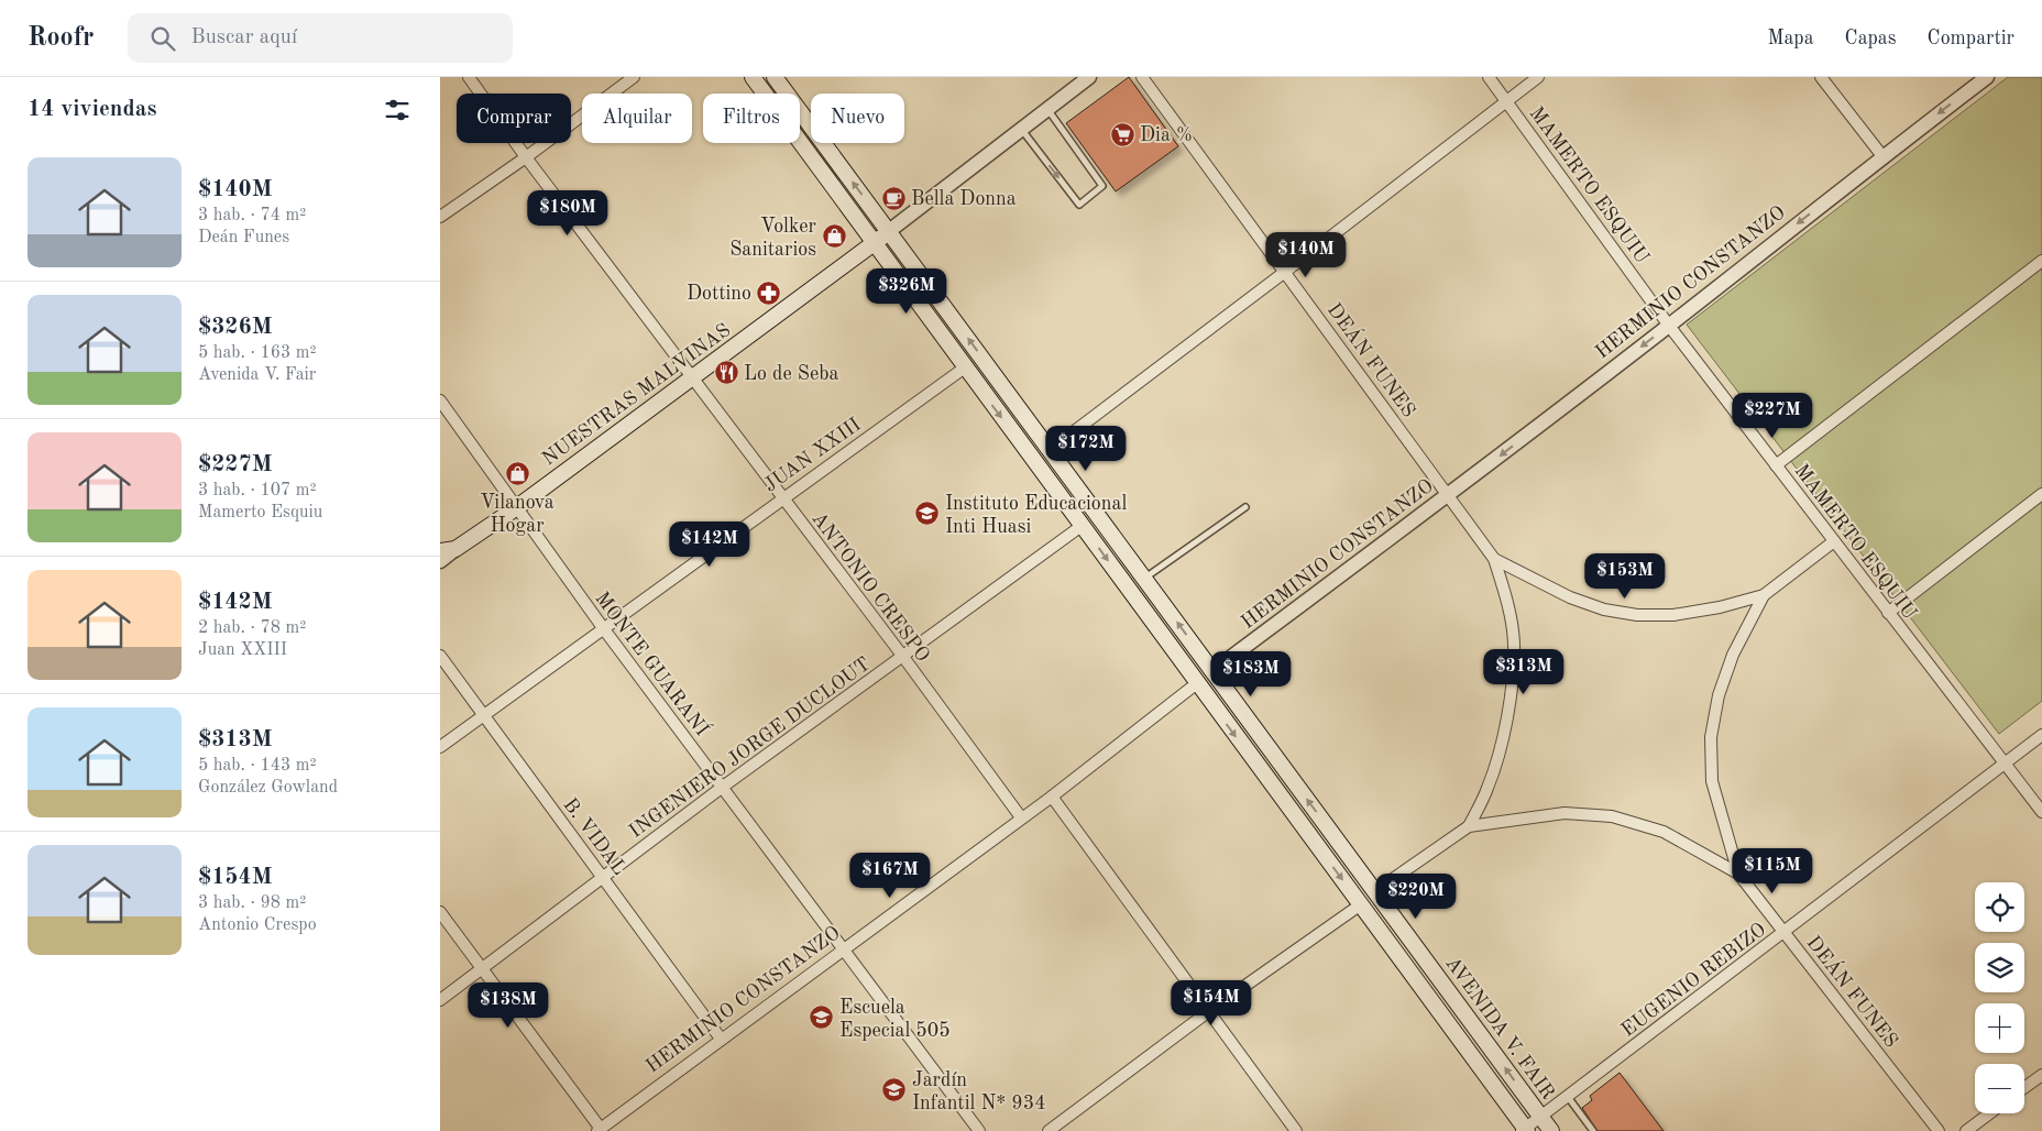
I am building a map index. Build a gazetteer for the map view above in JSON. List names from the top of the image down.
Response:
{
  "streets": {
    "main road": ["HERMINIO CONSTANZO", "NUESTRAS MALVINAS", "AVENIDA V. FAIR"],
    "street": [
      "MAMERTO ESQUIU",
      "DEÁN FUNES",
      "JUAN XXIII",
      "ANTONIO CRESPO",
      "MONTE GUARANÍ",
      "INGENIERO JORGE DUCLOUT",
      "B. VIDAL",
      "EUGENIO REBIZO"
    ]
  },
  "crossings": [
    ["MAMERTO ESQUIU", "HERMINIO CONSTANZO"],
    ["MAMERTO ESQUIU", "EUGENIO REBIZO"],
    ["HERMINIO CONSTANZO", "DEÁN FUNES"],
    ["HERMINIO CONSTANZO", "ANTONIO CRESPO"],
    ["HERMINIO CONSTANZO", "MONTE GUARANÍ"],
    ["HERMINIO CONSTANZO", "B. VIDAL"],
    ["HERMINIO CONSTANZO", "AVENIDA V. FAIR"],
    ["DEÁN FUNES", "EUGENIO REBIZO"],
    ["NUESTRAS MALVINAS", "ANTONIO CRESPO"],
    ["NUESTRAS MALVINAS", "MONTE GUARANÍ"],
    ["NUESTRAS MALVINAS", "AVENIDA V. FAIR"],
    ["JUAN XXIII", "ANTONIO CRESPO"],
    ["JUAN XXIII", "MONTE GUARANÍ"],
    ["JUAN XXIII", "B. VIDAL"],
    ["JUAN XXIII", "AVENIDA V. FAIR"],
    ["ANTONIO CRESPO", "INGENIERO JORGE DUCLOUT"],
    ["MONTE GUARANÍ", "INGENIERO JORGE DUCLOUT"],
    ["INGENIERO JORGE DUCLOUT", "B. VIDAL"],
    ["INGENIERO JORGE DUCLOUT", "AVENIDA V. FAIR"],
    ["EUGENIO REBIZO", "AVENIDA V. FAIR"]
  ],
  "one_way": ["HERMINIO CONSTANZO"],
  "places": {
    "supermarket": ["Dia %"],
    "cafe": ["Bella Donna"],
    "shop": ["Volker Sanitarios", "Vilanova Hogar"],
    "pharmacy": ["Dottino"],
    "restaurant": ["Lo de Seba"],
    "school or university": ["Instituto Educacional Inti Huasi", "Escuela Especial 505", "Jardín Infantil N* 934"]
  },
  "page": {
    "header": "Roofr",
    "search": "Buscar aquí",
    "nav": ["Mapa", "Capas", "Compartir"],
    "heading": "14 viviendas",
    "chip": [
      "Comprar",
      "Alquilar",
      "Filtros",
      "Nuevo"
    ],
    "list": [
      {
        "name": "$140M",
        "note": "3 hab. · 74 m² · Deán Funes"
      },
      {
        "name": "$326M",
        "note": "5 hab. · 163 m² · Avenida V. Fair"
      },
      {
        "name": "$227M",
        "note": "3 hab. · 107 m² · Mamerto Esquiu"
      },
      {
        "name": "$142M",
        "note": "2 hab. · 78 m² · Juan XXIII"
      },
      {
        "name": "$313M",
        "note": "5 hab. · 143 m² · González Gowland"
      },
      {
        "name": "$154M",
        "note": "3 hab. · 98 m² · Antonio Crespo"
      }
    ],
    "price": [
      "$180M",
      "$140M",
      "$326M",
      "$227M",
      "$172M",
      "$142M",
      "$153M",
      "$313M",
      "$183M",
      "$115M",
      "$167M",
      "$220M",
      "$154M",
      "$138M"
    ],
    "map_buttons": ["+", "−"]
  }
}
